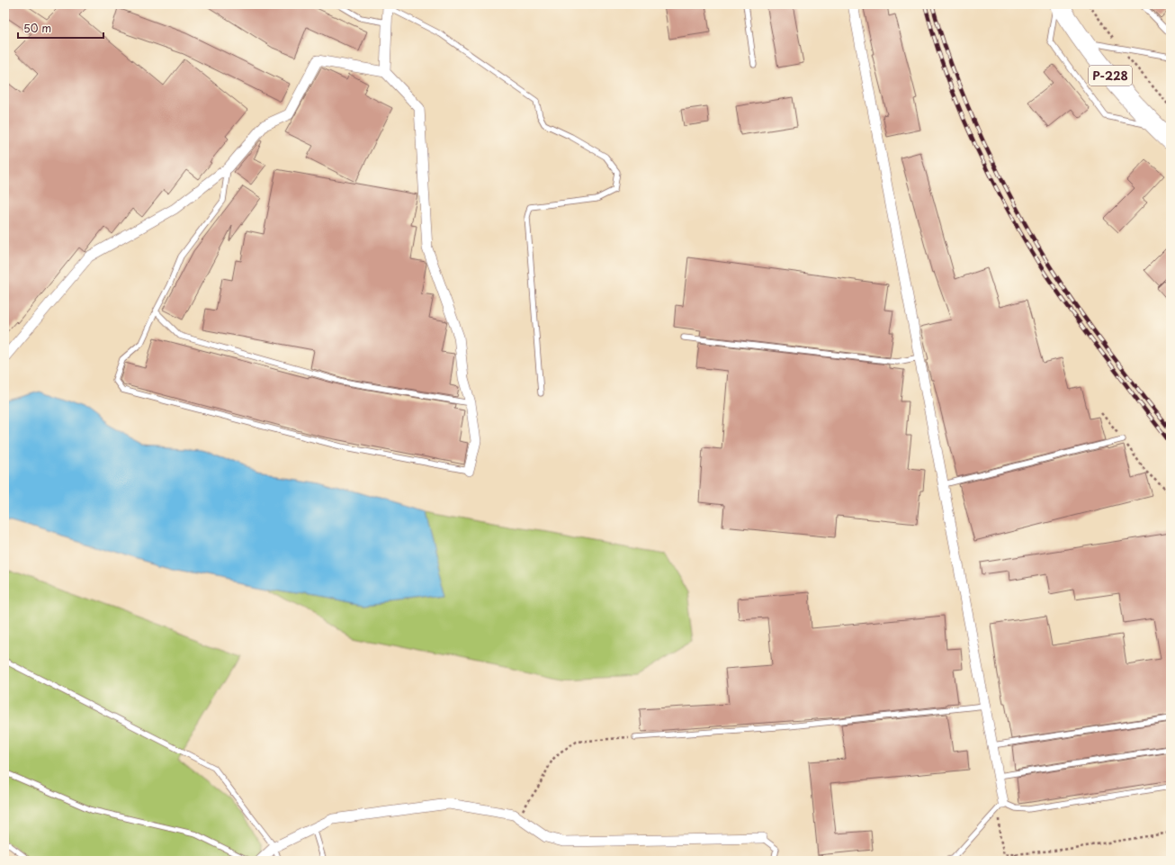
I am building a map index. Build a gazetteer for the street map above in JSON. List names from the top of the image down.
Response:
{
  "streets": {
    "highway": ["Р-228"]
  },
  "scale_bar": "50 m"
}
